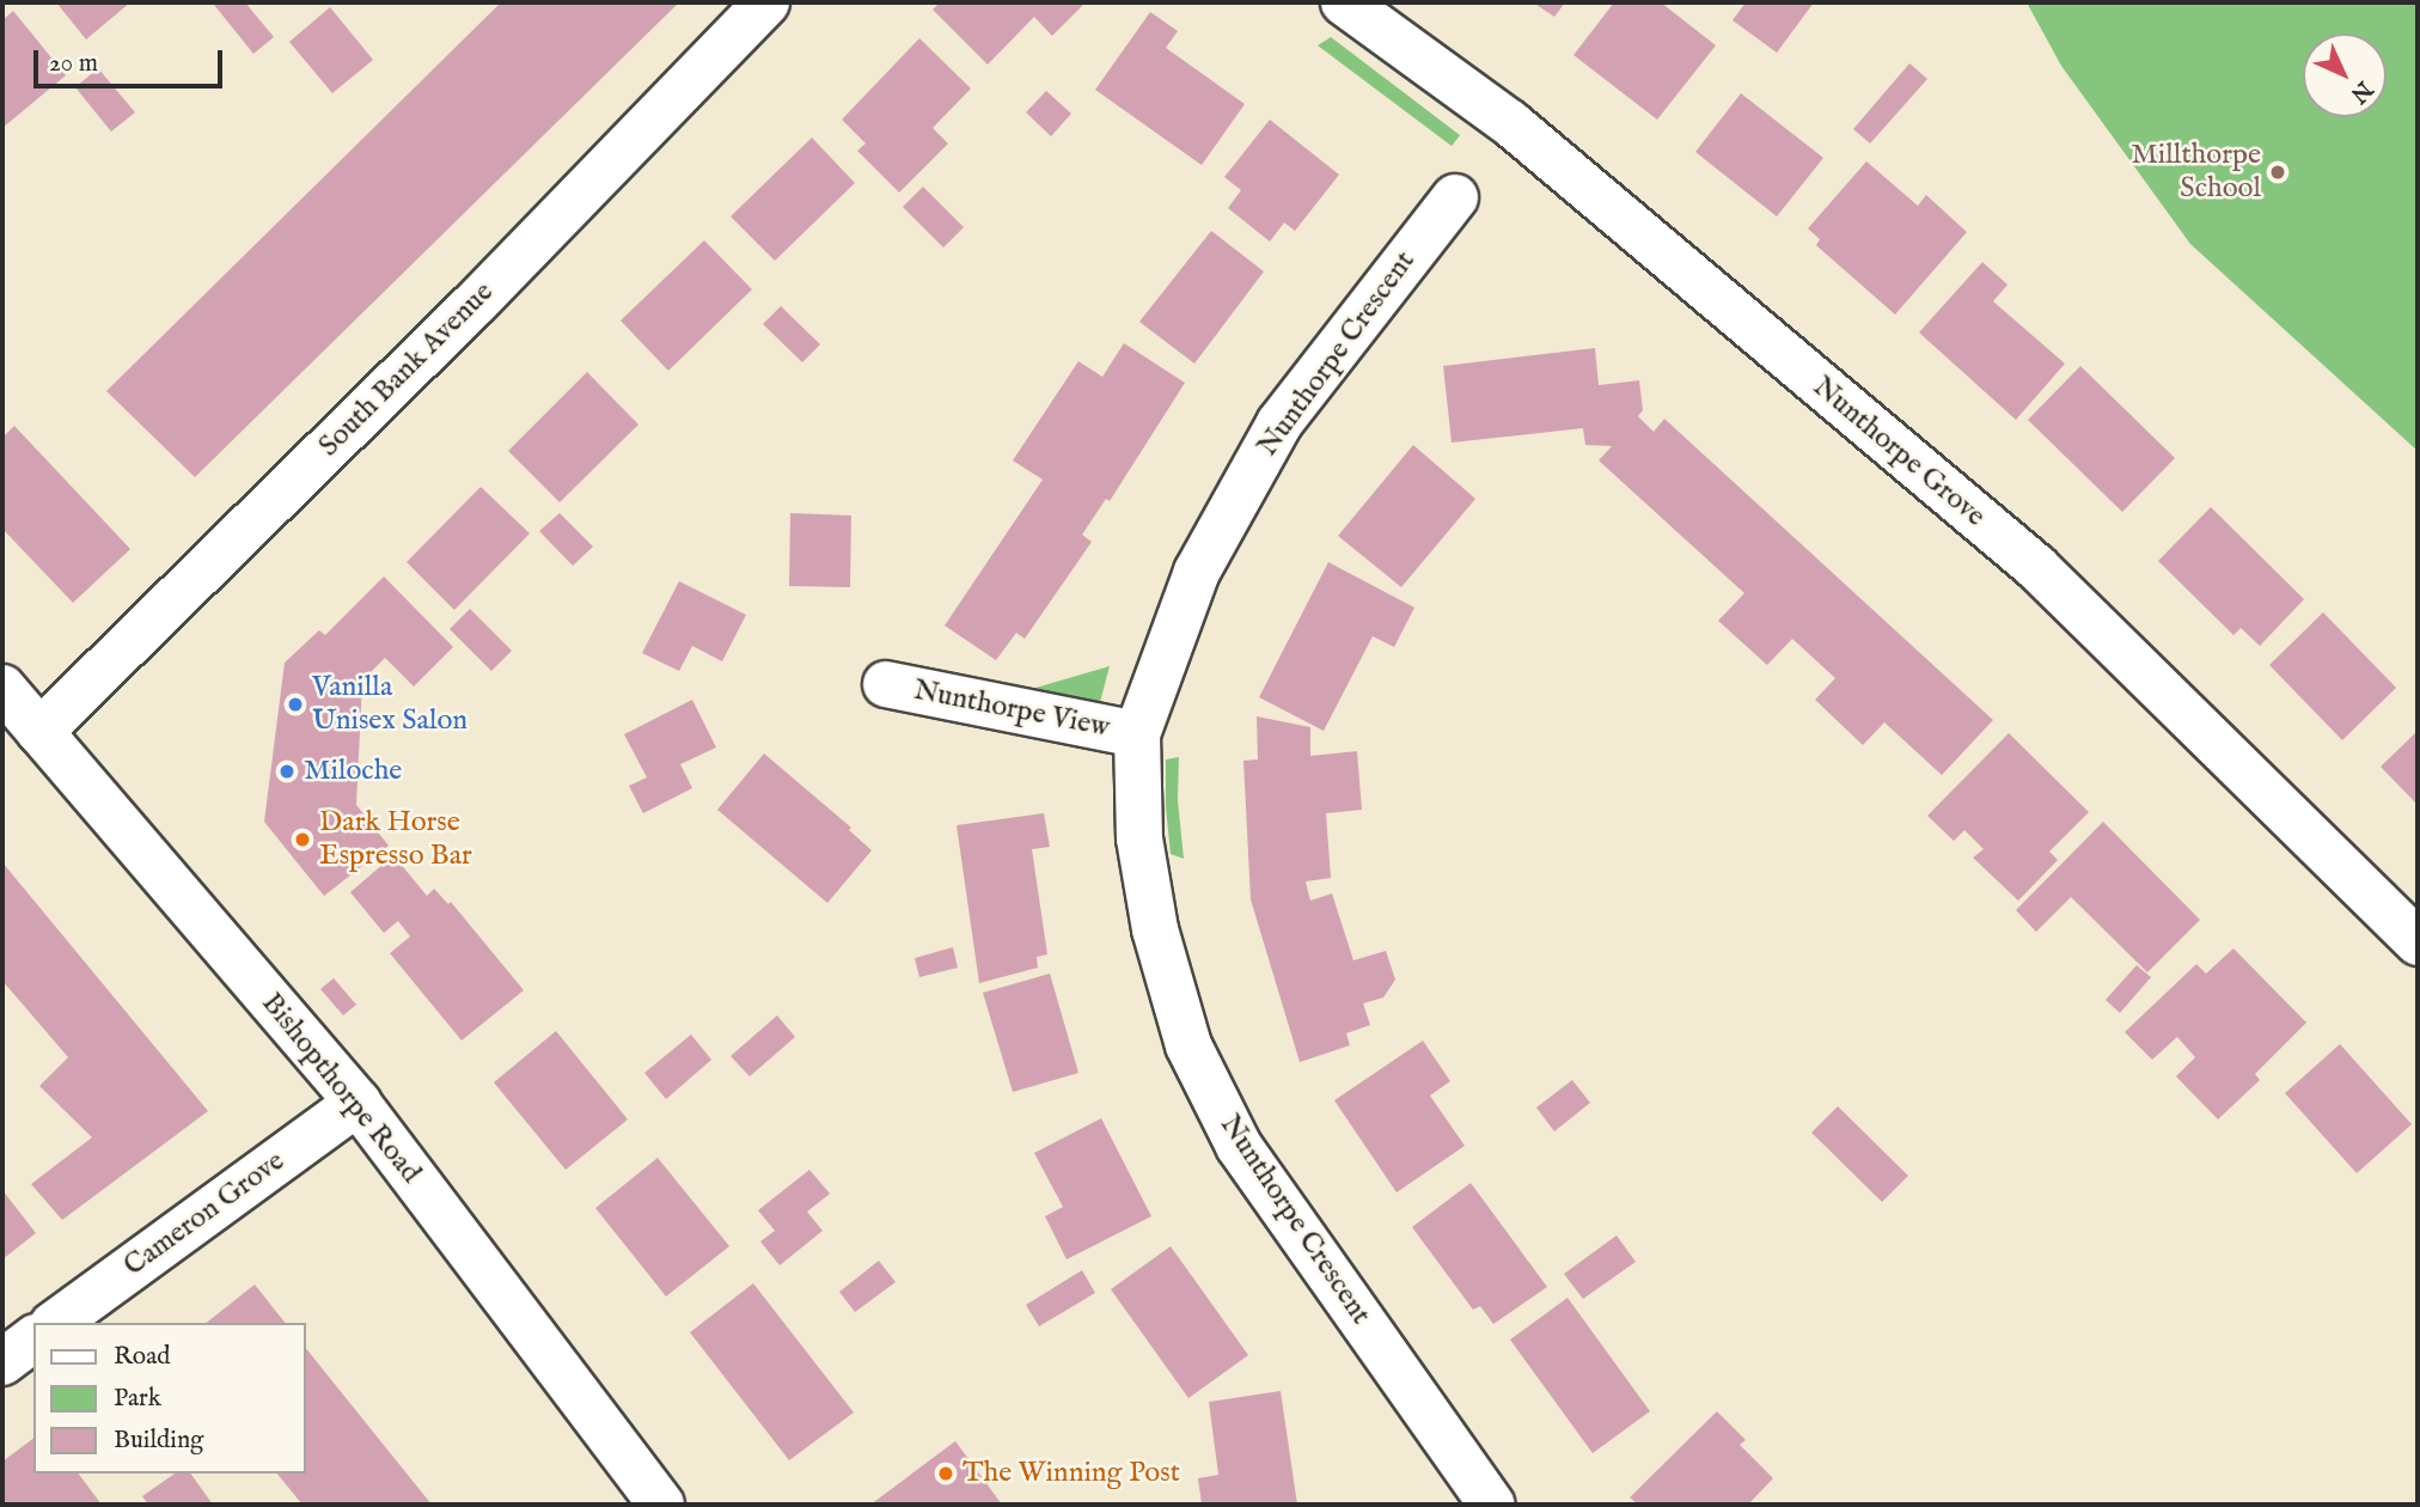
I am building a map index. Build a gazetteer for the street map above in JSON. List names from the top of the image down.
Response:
{
  "streets": {
    "street": [
      "Nunthorpe Crescent",
      "South Bank Avenue",
      "Nunthorpe Grove",
      "Nunthorpe View",
      "Bishopthorpe Road",
      "Cameron Grove"
    ]
  },
  "crossings": [
    ["Nunthorpe Crescent", "Nunthorpe View"],
    ["South Bank Avenue", "Bishopthorpe Road"],
    ["Bishopthorpe Road", "Cameron Grove"]
  ],
  "places": [
    "Millthorpe School",
    "Vanilla Unisex Salon",
    "Miloche",
    "Dark Horse Espresso Bar",
    "The Winning Post"
  ],
  "legend": ["Road", "Park", "Building"],
  "scale_bar": "20 m",
  "north": "bottom right"
}
